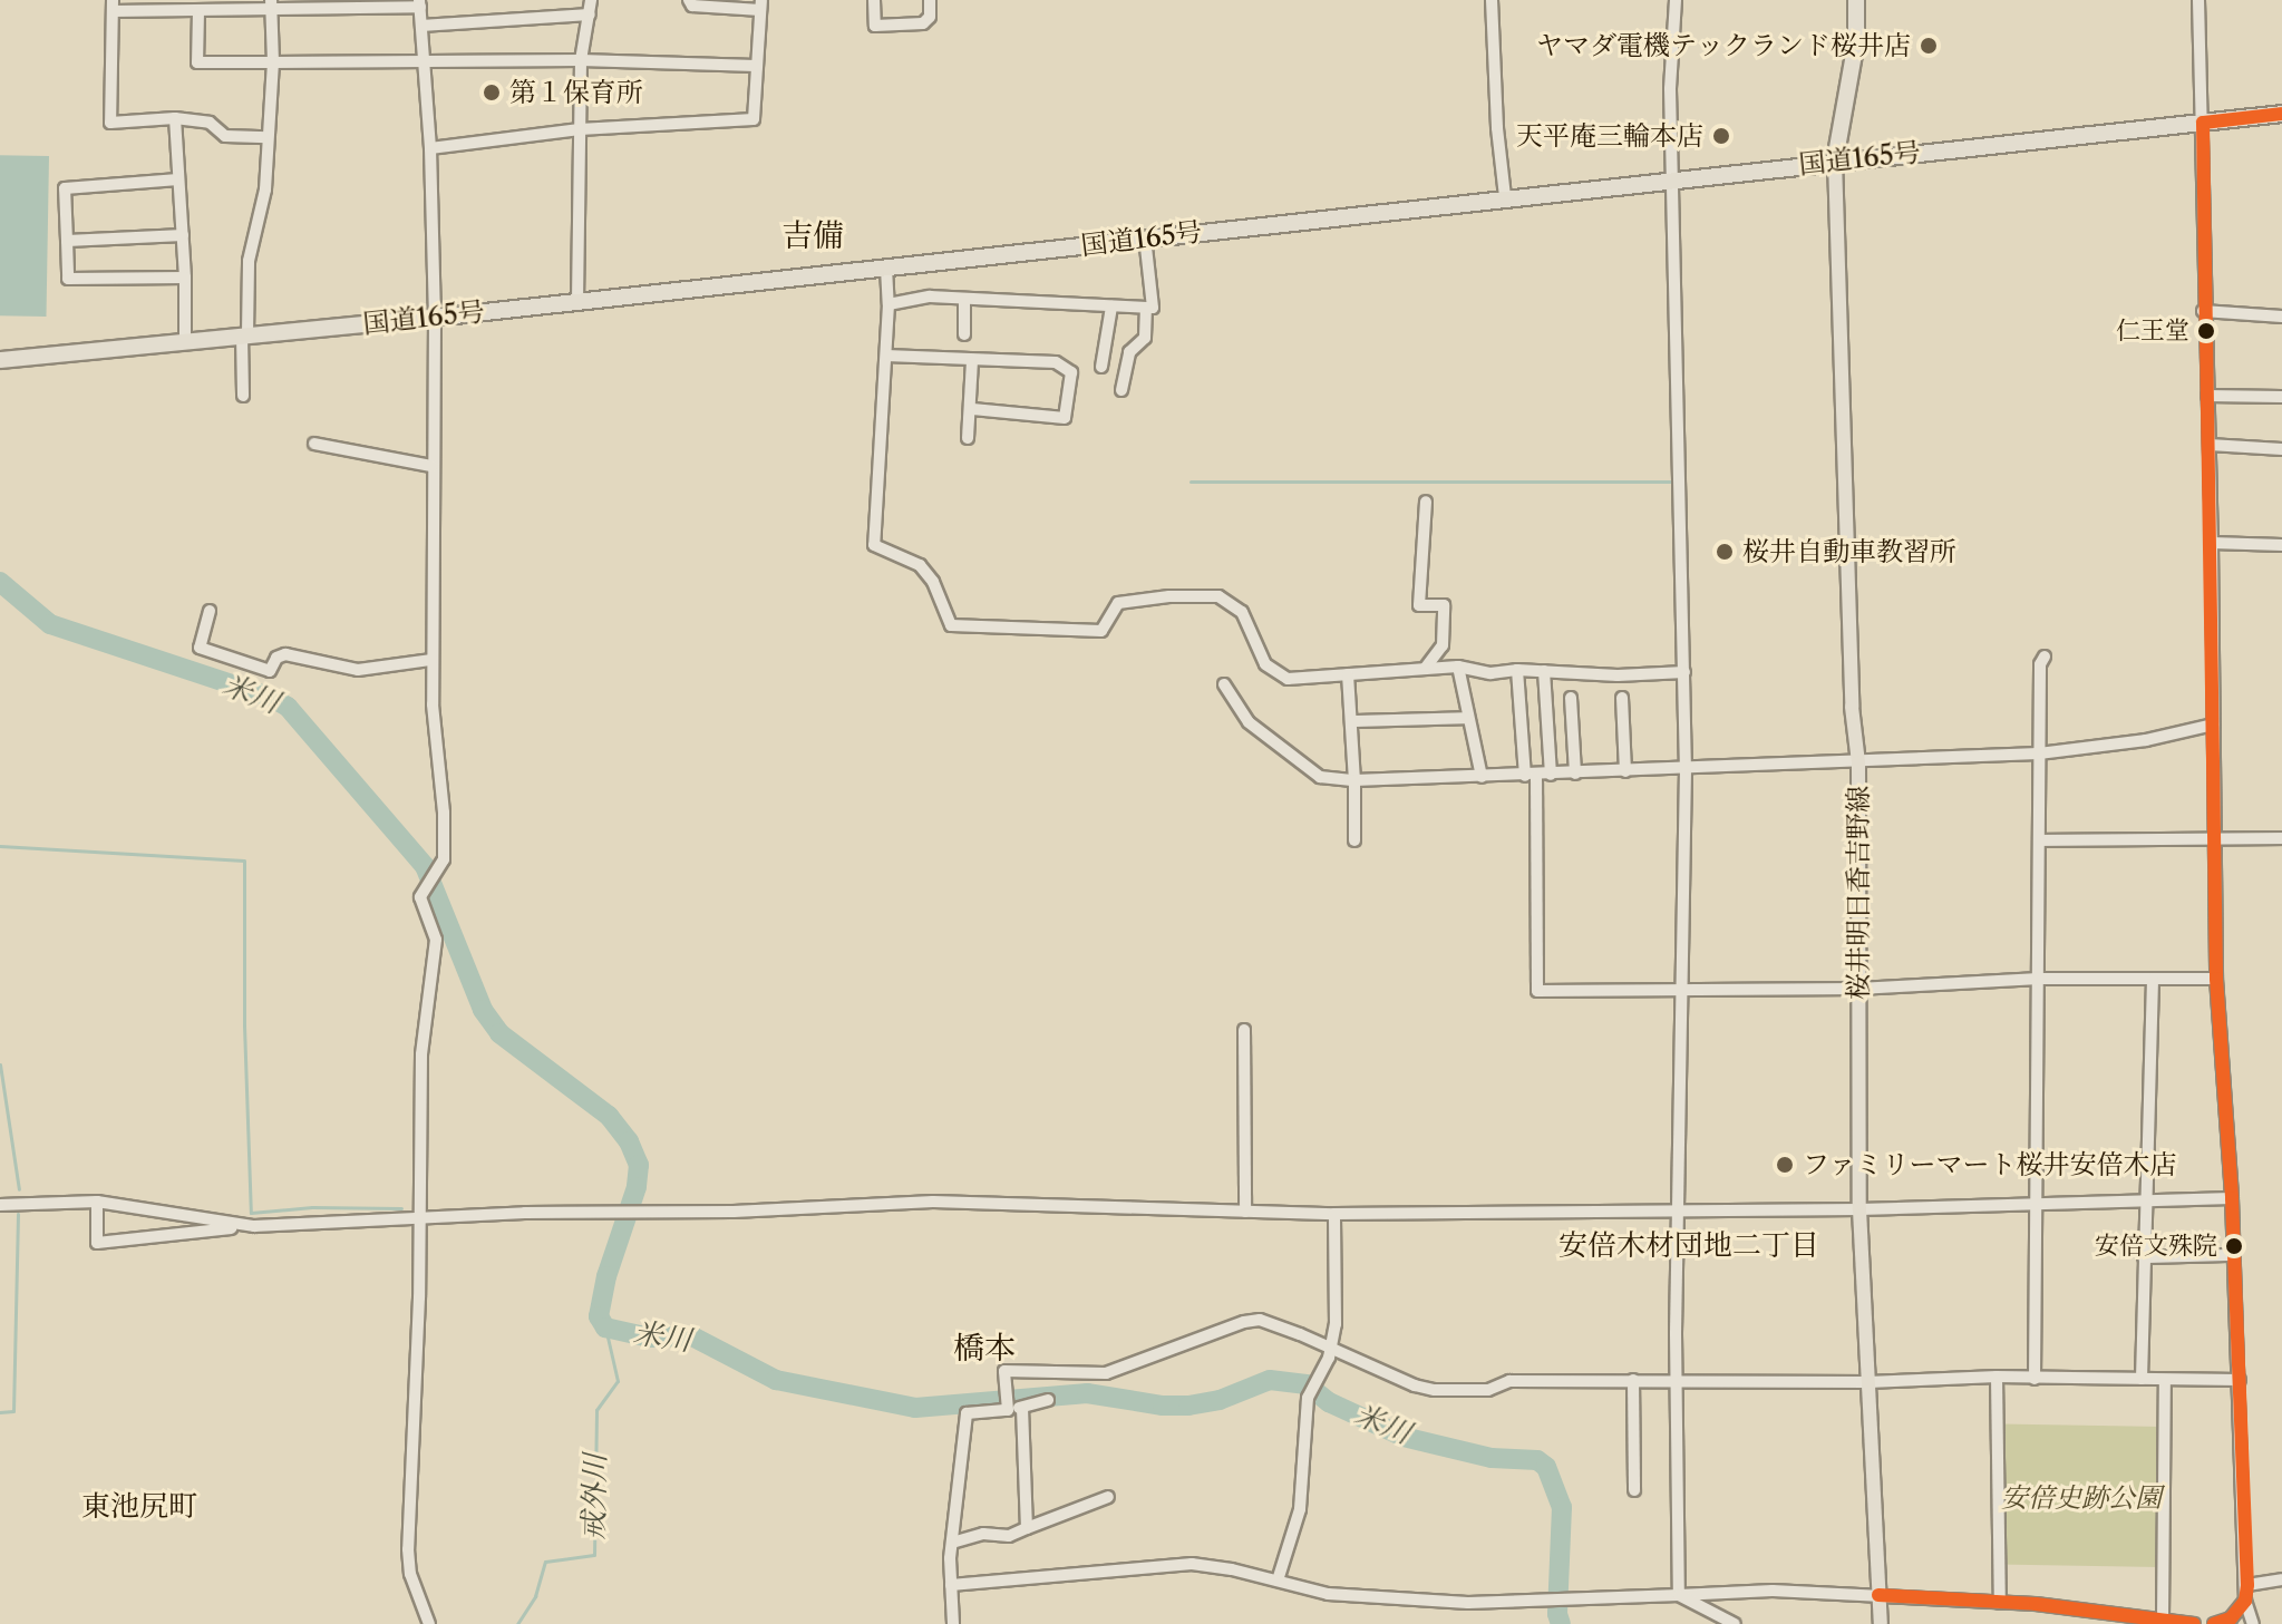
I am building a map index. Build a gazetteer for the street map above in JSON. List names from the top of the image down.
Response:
{
  "streets": {
    "highway": ["国道165号"],
    "main road": ["桜井明日香吉野線"]
  },
  "crossings": [
    ["国道165号", "桜井明日香吉野線"]
  ],
  "districts": [
    "吉備",
    "安倍木材団地二丁目",
    "橋本",
    "東池尻町"
  ],
  "water": ["米川", "戒外川"],
  "parks": ["安倍史跡公園"],
  "places": [
    "ヤマダ電機テックランド桜井店",
    "第１保育所",
    "天平庵三輪本店",
    "仁王堂",
    "桜井自動車教習所",
    "ファミリーマート桜井安倍木店",
    "安倍文殊院"
  ]
}
